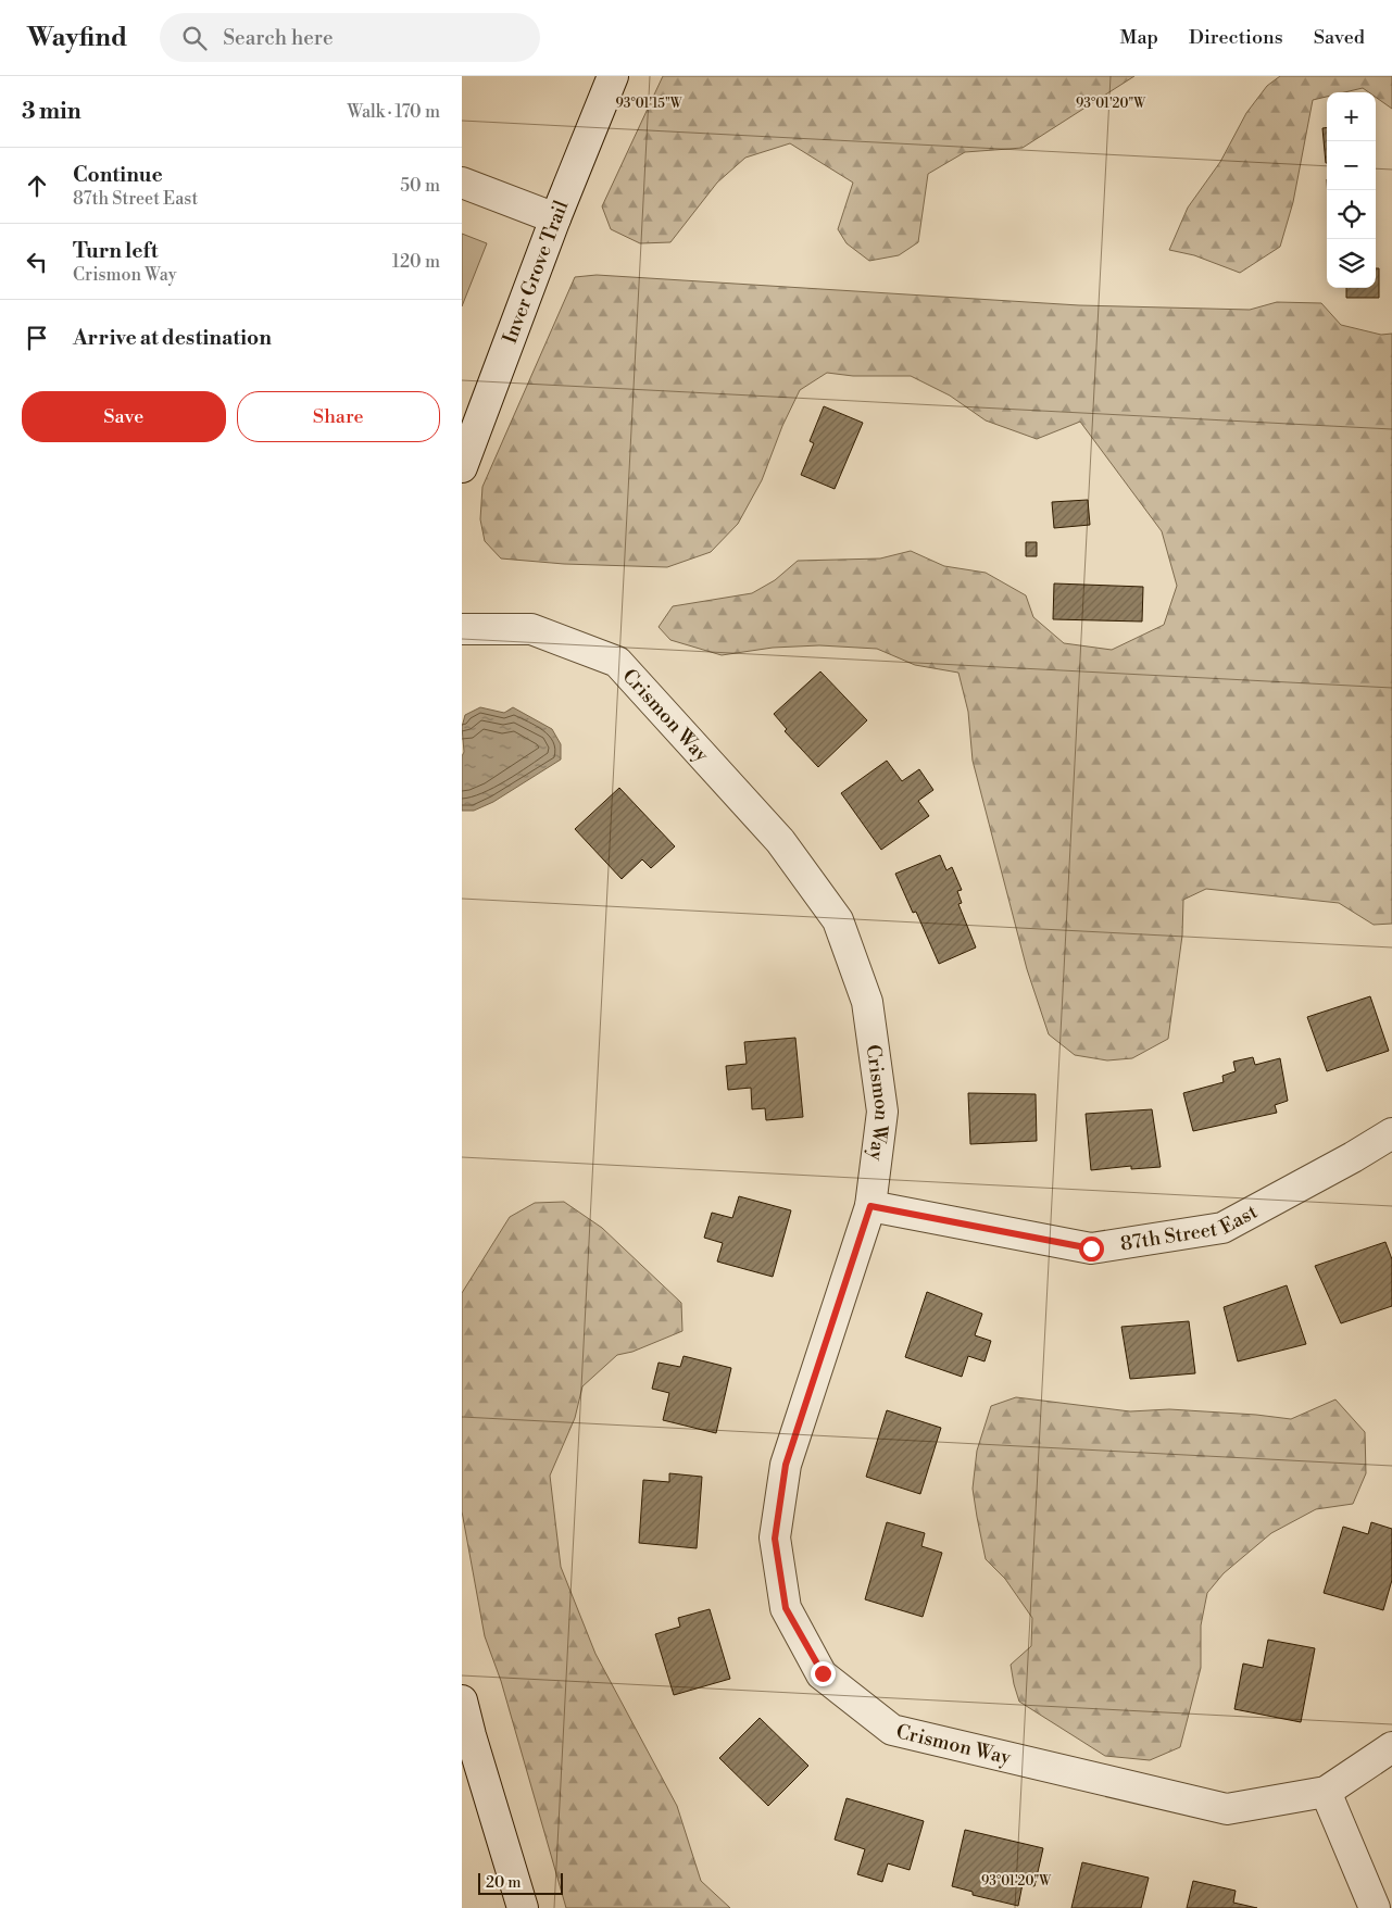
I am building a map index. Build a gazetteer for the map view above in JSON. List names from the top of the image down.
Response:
{
  "streets": {
    "street": ["Inver Grove Trail", "Crismon Way", "87th Street East"]
  },
  "crossings": [
    ["Crismon Way", "87th Street East"]
  ],
  "scale_bar": "20 m",
  "page": {
    "header": "Wayfind",
    "search": "Search here",
    "nav": ["Map", "Directions", "Saved"],
    "heading": ["3 min", "Walk · 170 m"],
    "map_buttons": ["+", "−"],
    "list": [
      ["Continue", "87th Street East", "50 m"],
      ["Turn left", "Crismon Way", "120 m"],
      "Arrive at destination"
    ],
    "buttons": ["Save", "Share"],
    "scale": "20 m"
  },
  "coordinates": ["93°01'15\"W", "93°01'20\"W"]
}
